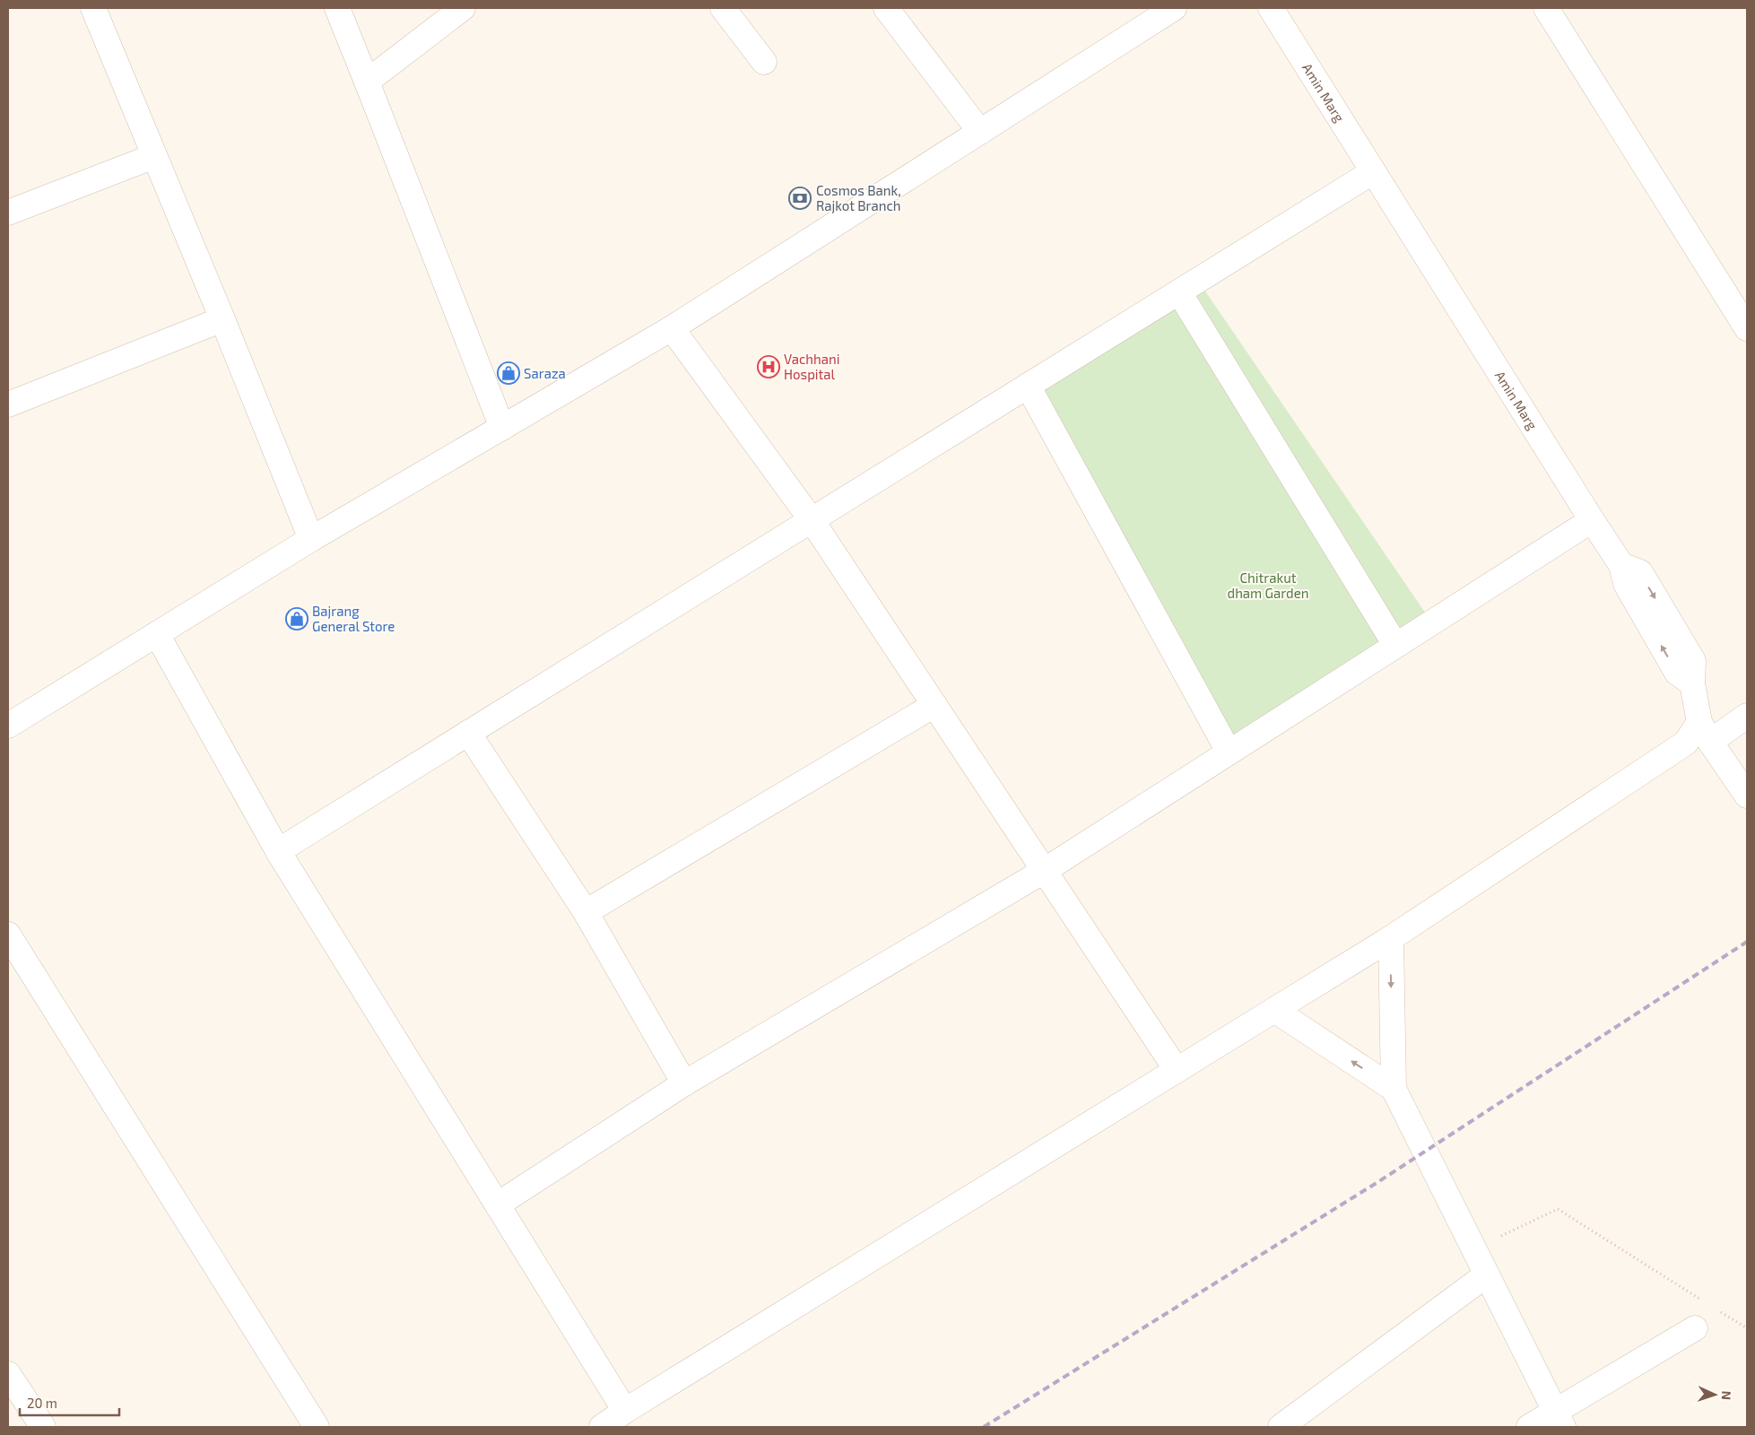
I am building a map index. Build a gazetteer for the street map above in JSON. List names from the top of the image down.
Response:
{
  "streets": {
    "street": ["Amin Marg"]
  },
  "parks": ["Chitrakut dham Garden"],
  "places": {
    "bank": ["Cosmos Bank, Rajkot Branch"],
    "hospital": ["Vachhani Hospital"],
    "shop": ["Saraza", "Bajrang General Store"]
  },
  "scale_bar": "20 m",
  "north": "right"
}
